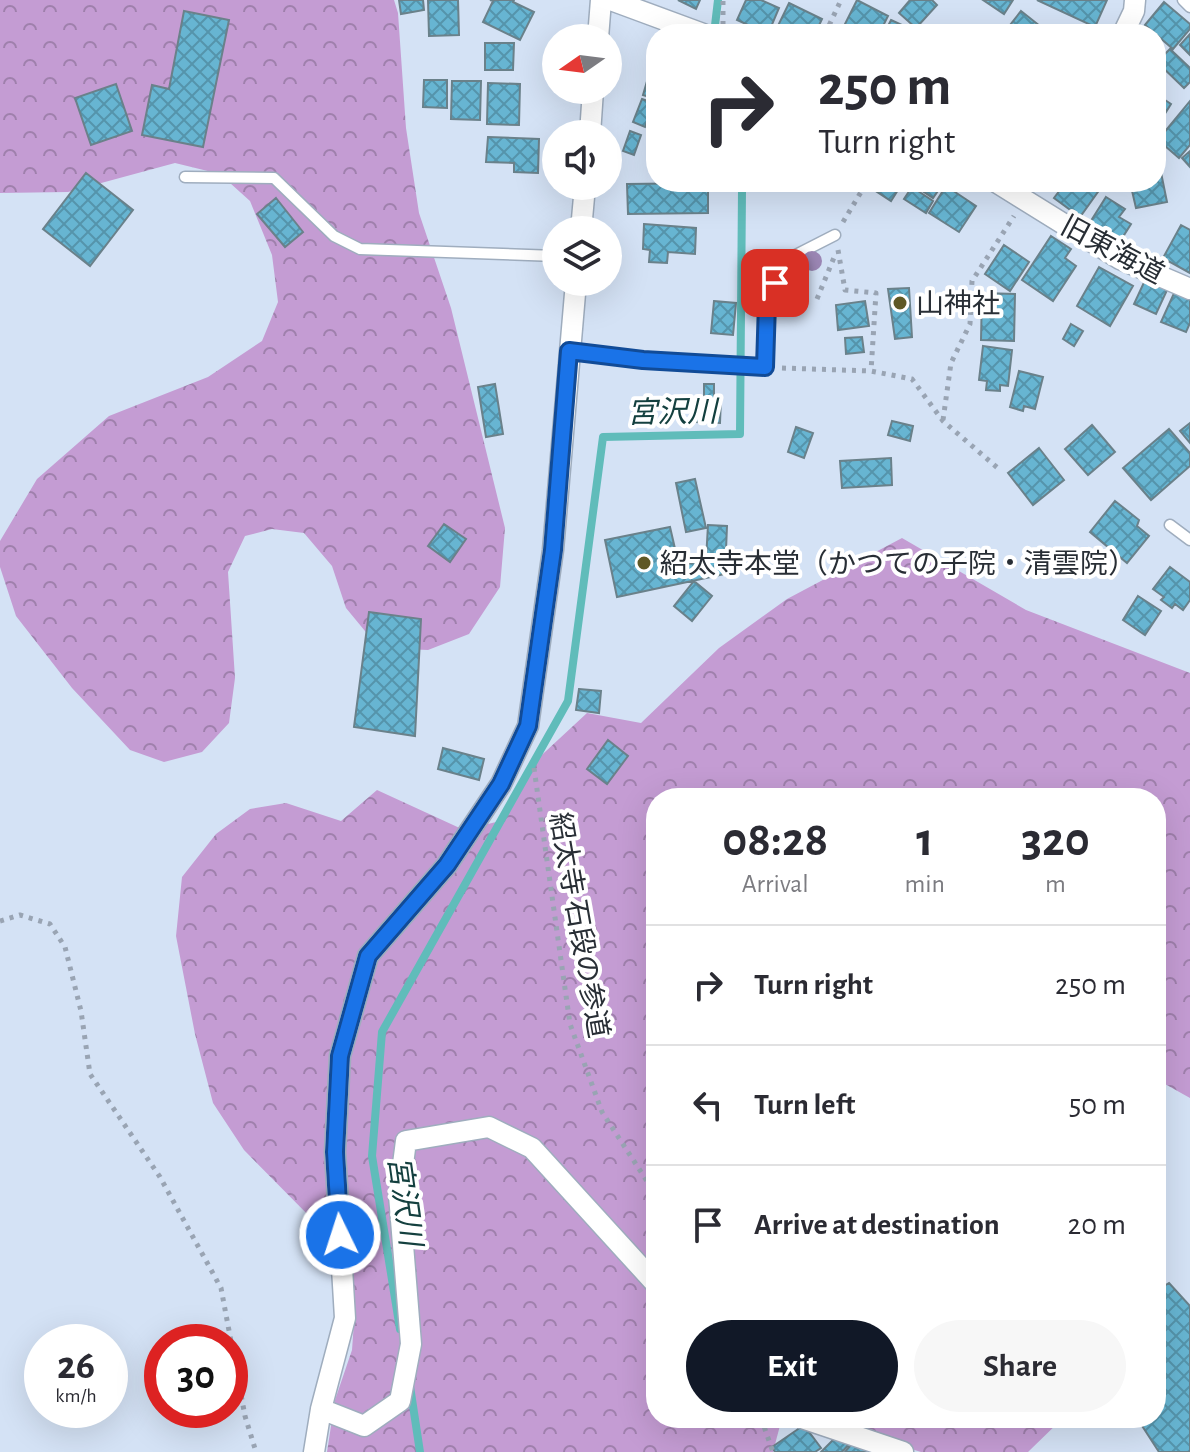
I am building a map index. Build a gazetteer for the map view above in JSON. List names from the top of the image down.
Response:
{
  "streets": {
    "street": ["旧東海道"],
    "path": ["紹太寺 石段の参道"]
  },
  "water": ["宮沢川"],
  "places": ["山神社", "紹太寺本堂（かつての子院・清雲院）"],
  "north": "left",
  "page": {
    "turn": ["250 m", "Turn right"],
    "eta": [
      "08:28",
      "Arrival",
      "1",
      "min",
      "320",
      "m"
    ],
    "list": [
      {
        "name": "Turn right",
        "value": "250 m"
      },
      {
        "name": "Turn left",
        "value": "50 m"
      },
      {
        "name": "Arrive at destination",
        "value": "20 m"
      }
    ],
    "buttons": ["Exit", "Share"],
    "speed": "26 km/h",
    "limit": "30"
  }
}
